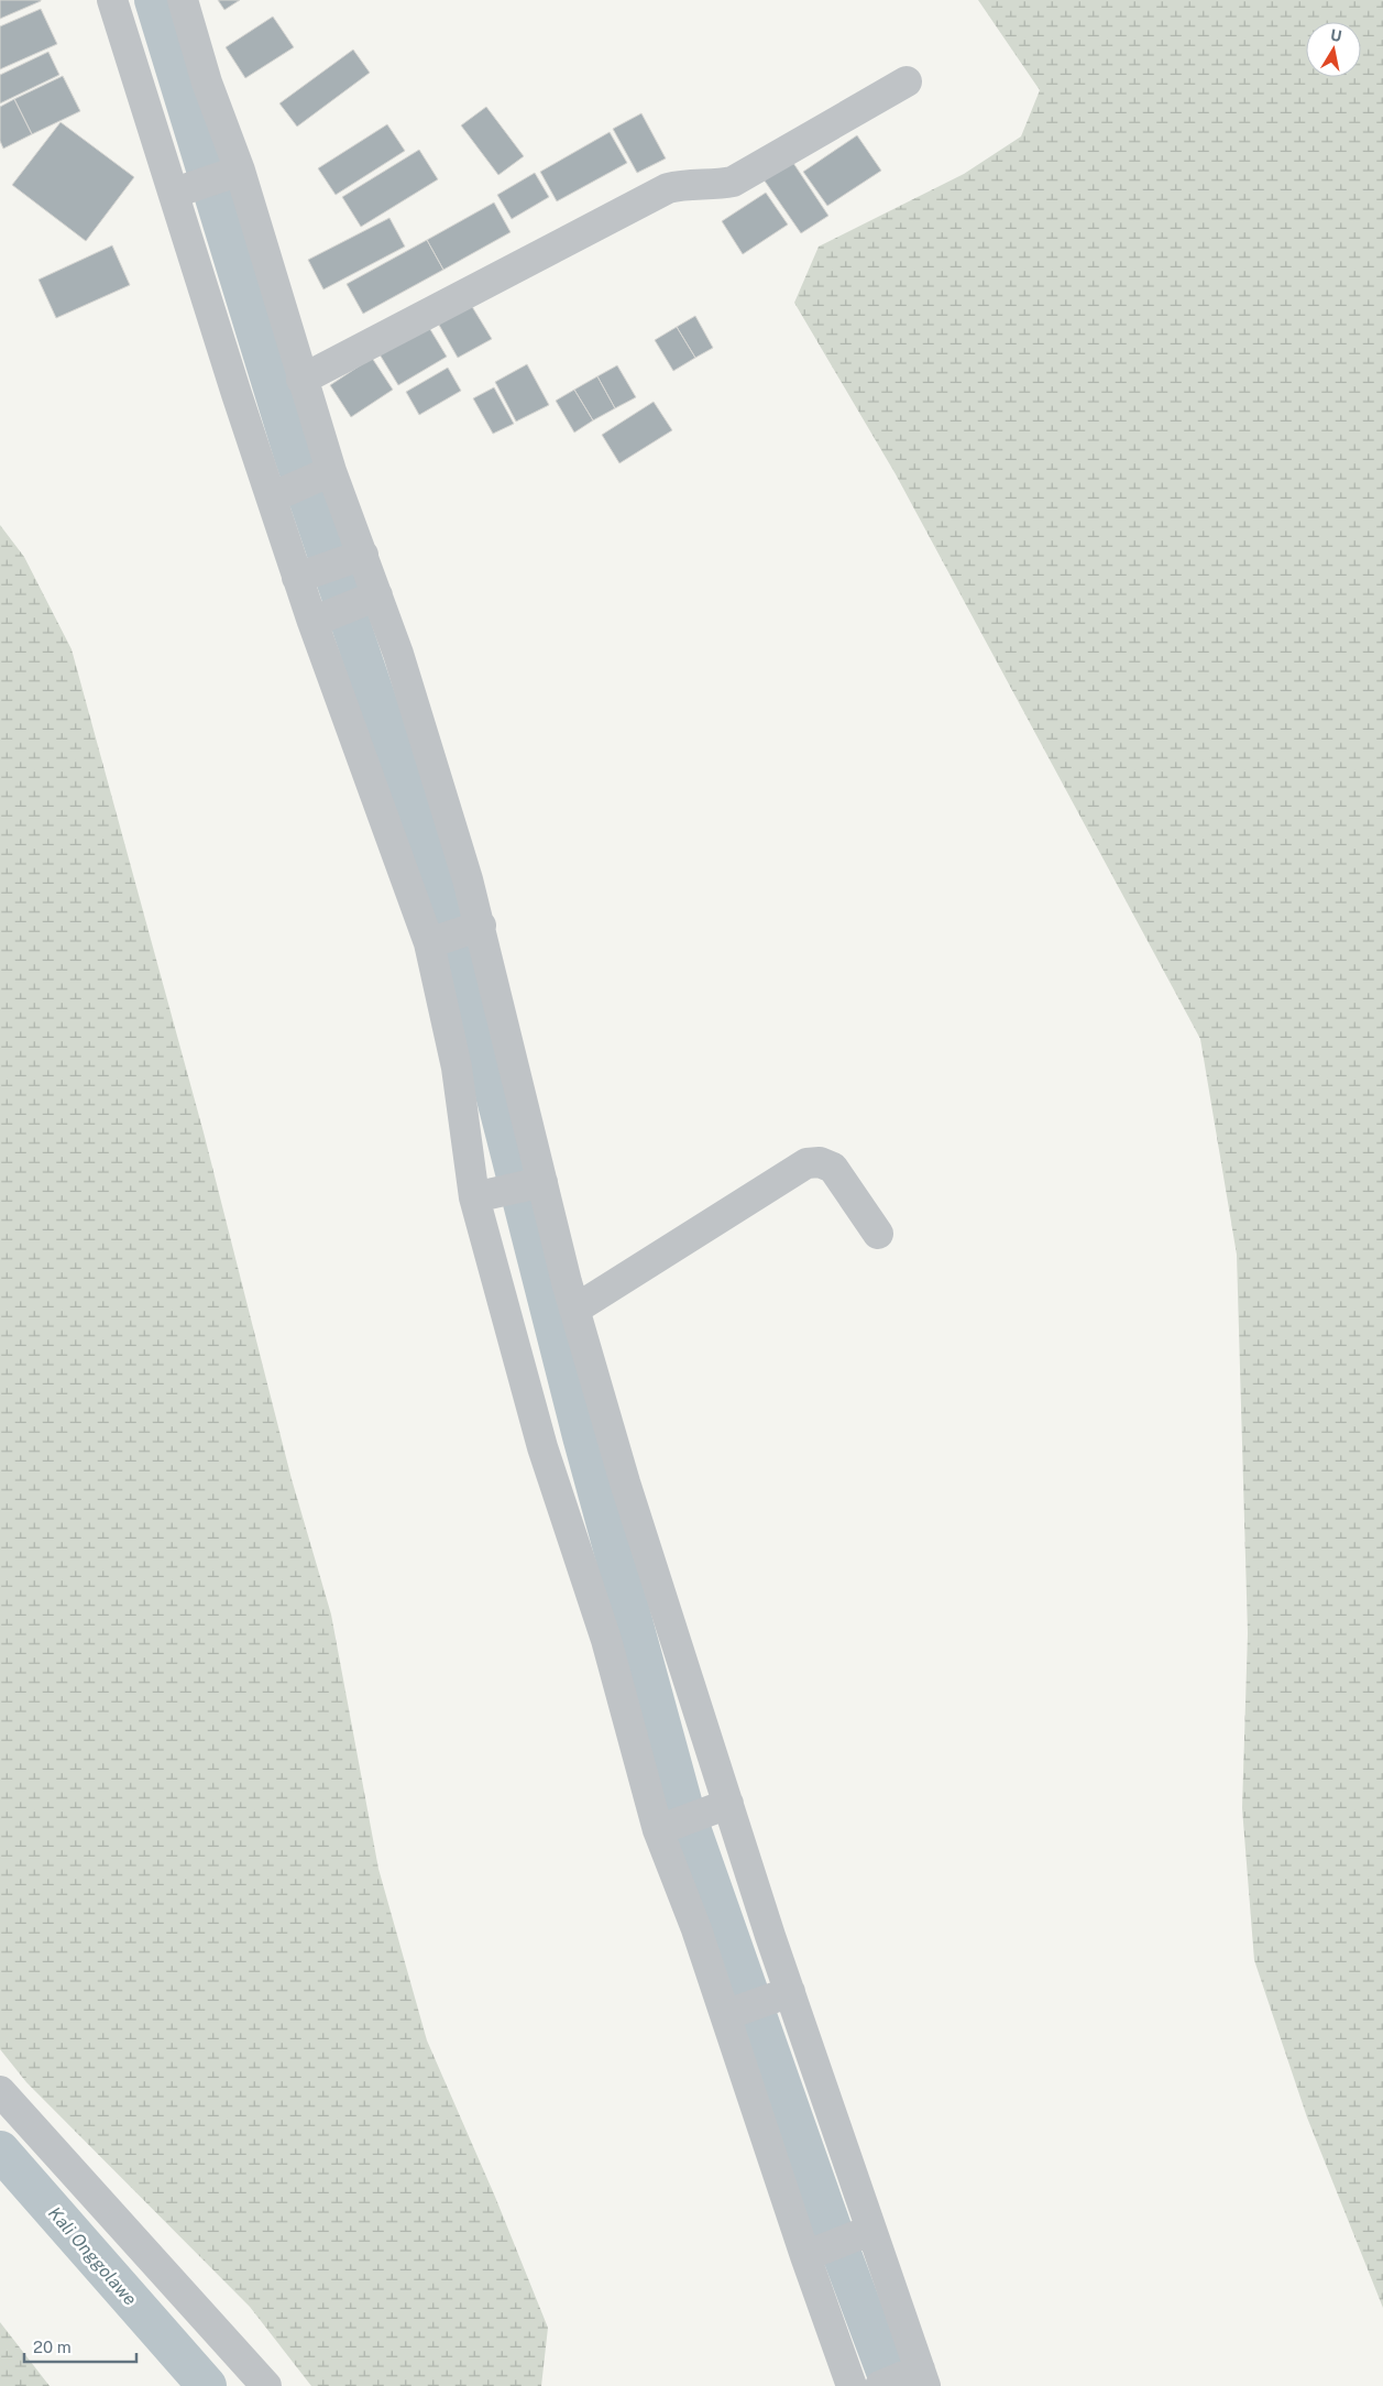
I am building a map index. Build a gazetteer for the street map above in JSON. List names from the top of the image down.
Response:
{
  "water": ["Kali Onggolawe"],
  "scale_bar": "20 m",
  "north": "top"
}
